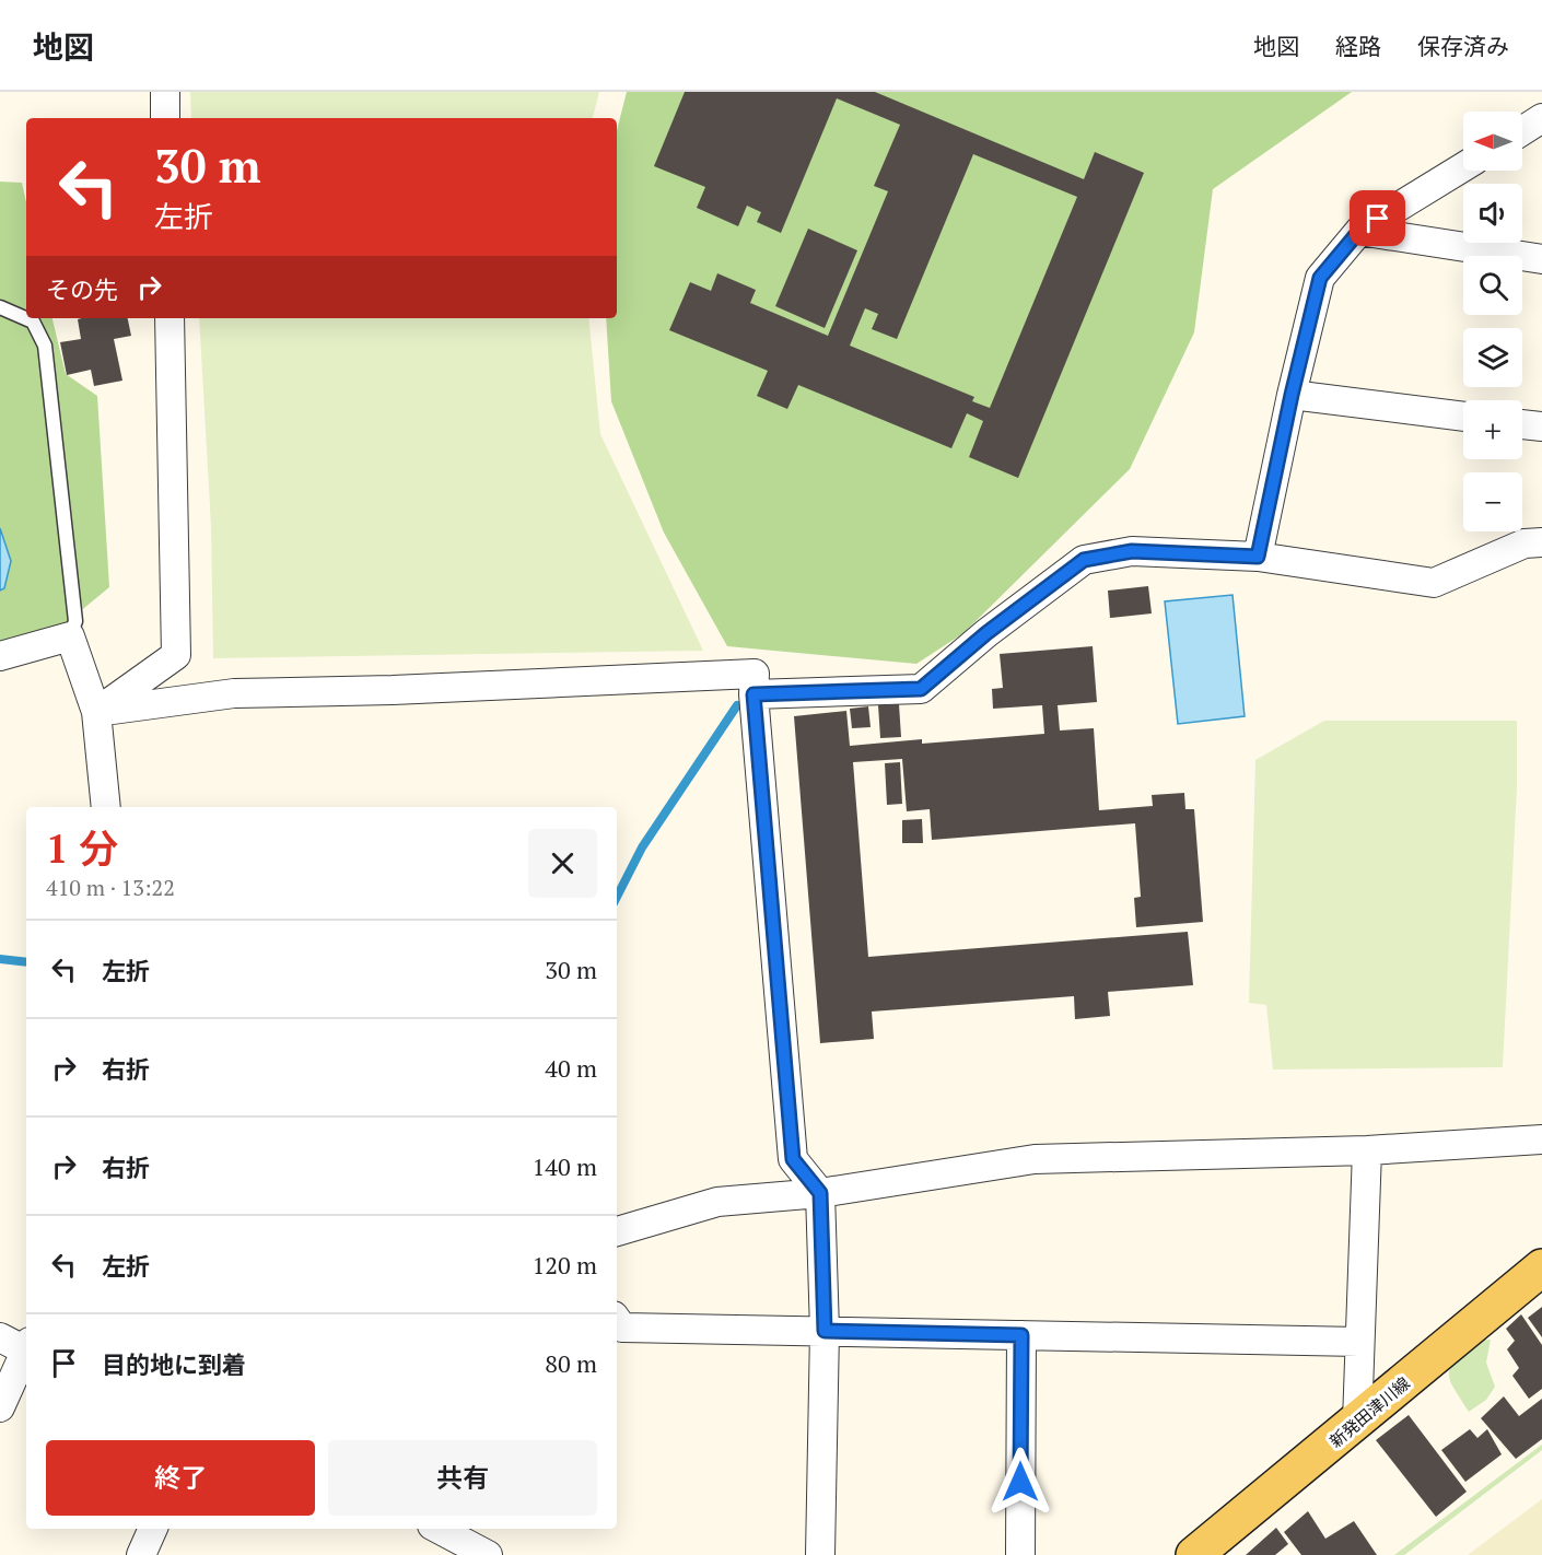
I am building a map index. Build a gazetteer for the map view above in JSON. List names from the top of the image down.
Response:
{
  "streets": {
    "main road": ["新発田津川線"]
  },
  "north": "left",
  "page": {
    "header": "地図",
    "nav": ["地図", "経路", "保存済み"],
    "map_buttons": ["+", "−"],
    "turn": ["30 m", "左折"],
    "then": "その先",
    "heading": ["1 分", "410 m · 13:22"],
    "list": [
      {
        "name": "左折",
        "value": "30 m"
      },
      {
        "name": "右折",
        "value": "40 m"
      },
      {
        "name": "右折",
        "value": "140 m"
      },
      {
        "name": "左折",
        "value": "120 m"
      },
      {
        "name": "目的地に到着",
        "value": "80 m"
      }
    ],
    "buttons": ["終了", "共有"]
  }
}
